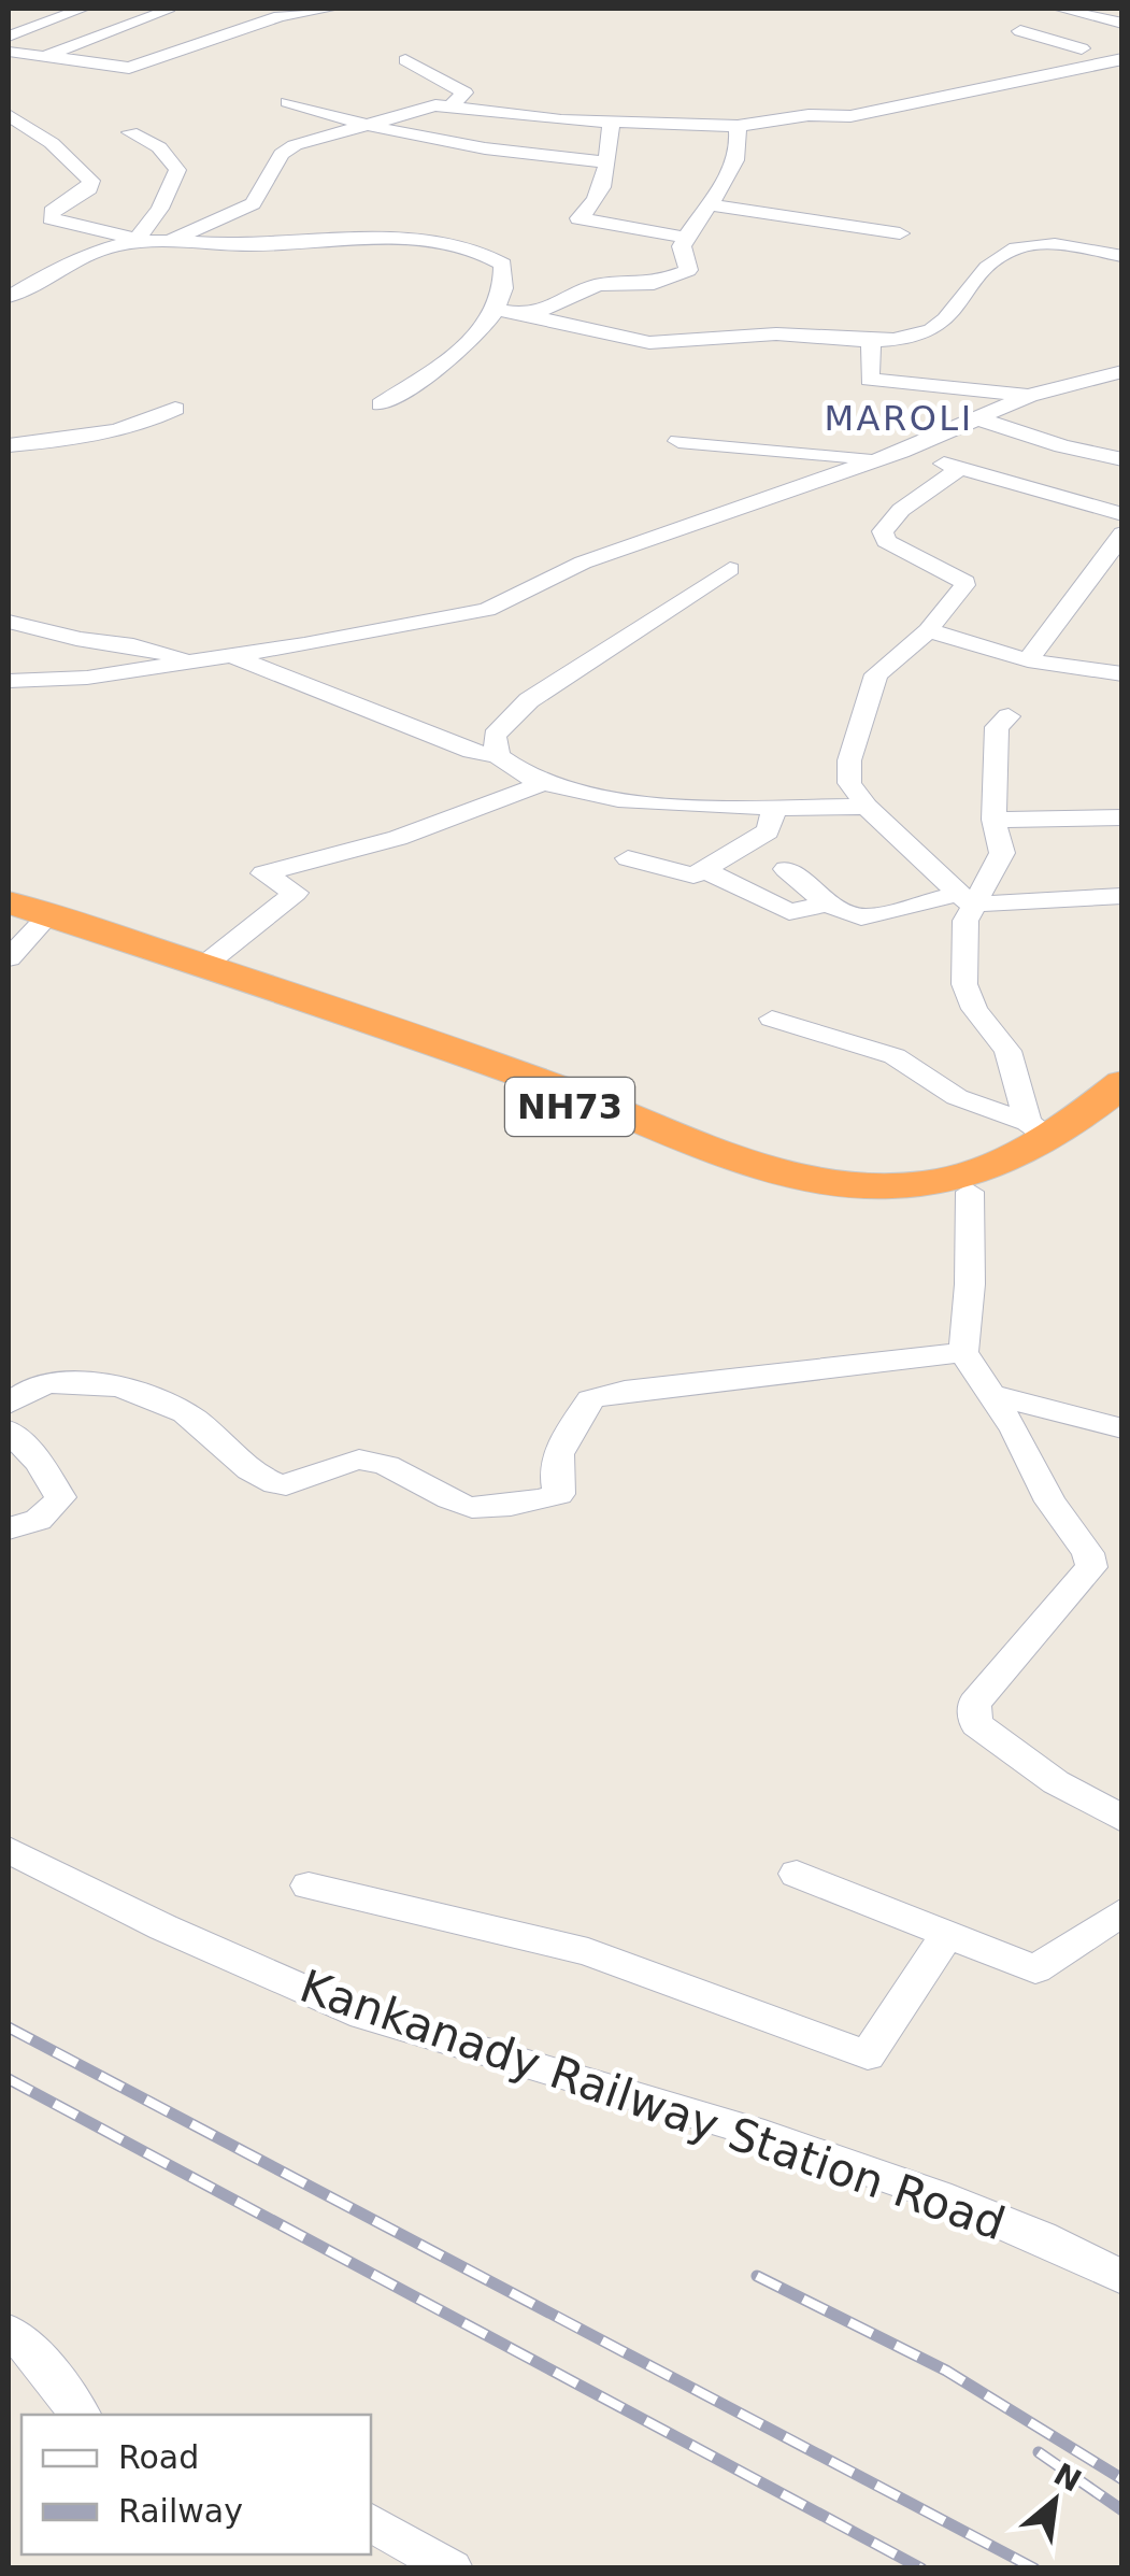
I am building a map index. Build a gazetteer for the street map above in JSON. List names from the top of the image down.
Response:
{
  "streets": {
    "highway": ["NH73"],
    "street": ["Kankanady Railway Station Road"]
  },
  "districts": ["MAROLI"],
  "legend": ["Road", "Railway"],
  "north": "top right"
}
